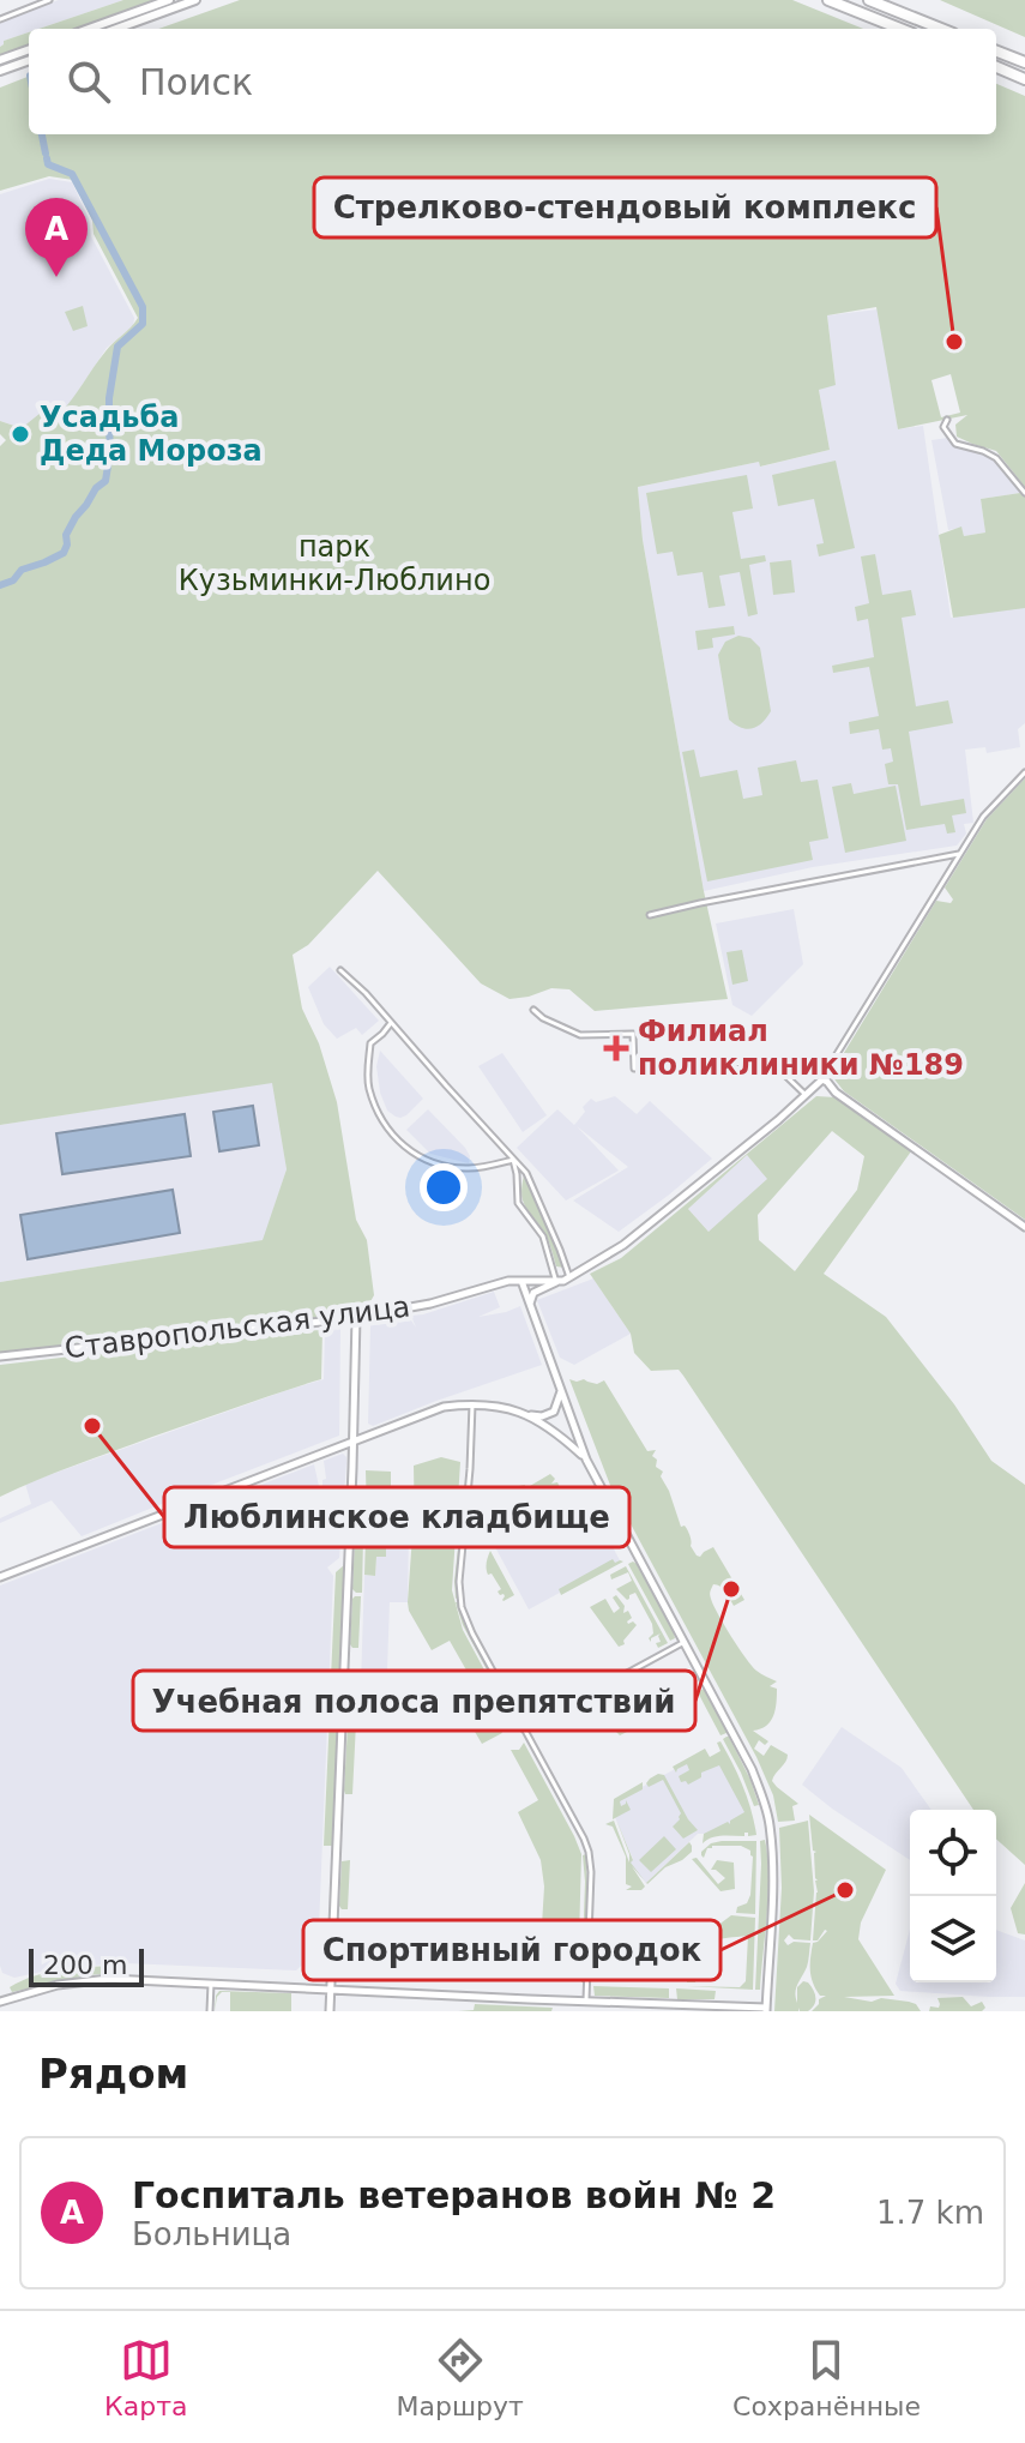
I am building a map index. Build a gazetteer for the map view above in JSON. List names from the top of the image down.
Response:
{
  "streets": {
    "street": ["Ставропольская улица"]
  },
  "parks": ["парк Кузьминки-Люблино"],
  "places": {
    "other": [
      "Стрелково-стендовый комплекс",
      "Усадьба Деда Мороза",
      "Люблинское кладбище",
      "Учебная полоса препятствий",
      "Спортивный городок"
    ],
    "health": ["Филиал поликлиники №189"]
  },
  "scale_bar": "200 m",
  "page": {
    "search": "Поиск",
    "pins": "A",
    "scale": "200 m",
    "heading": "Рядом",
    "list": [
      {
        "mark": "A",
        "name": "Госпиталь ветеранов войн № 2",
        "note": "Больница",
        "value": "1.7 km"
      }
    ],
    "nav": ["Карта", "Маршрут", "Сохранённые"]
  }
}
